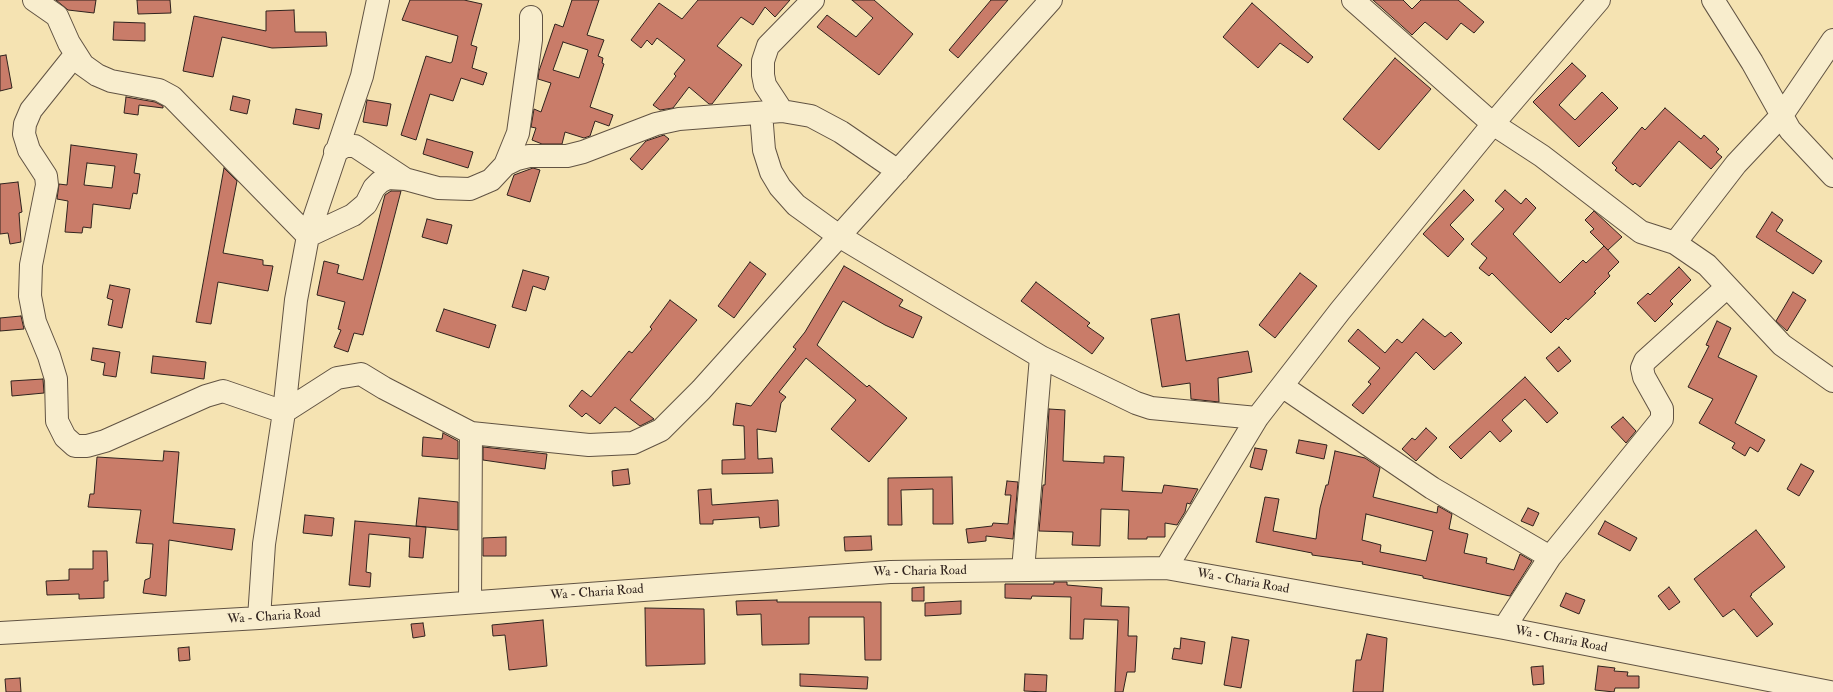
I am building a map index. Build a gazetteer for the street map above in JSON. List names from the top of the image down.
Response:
{
  "streets": {
    "street": ["Wa - Charia Road"]
  }
}
